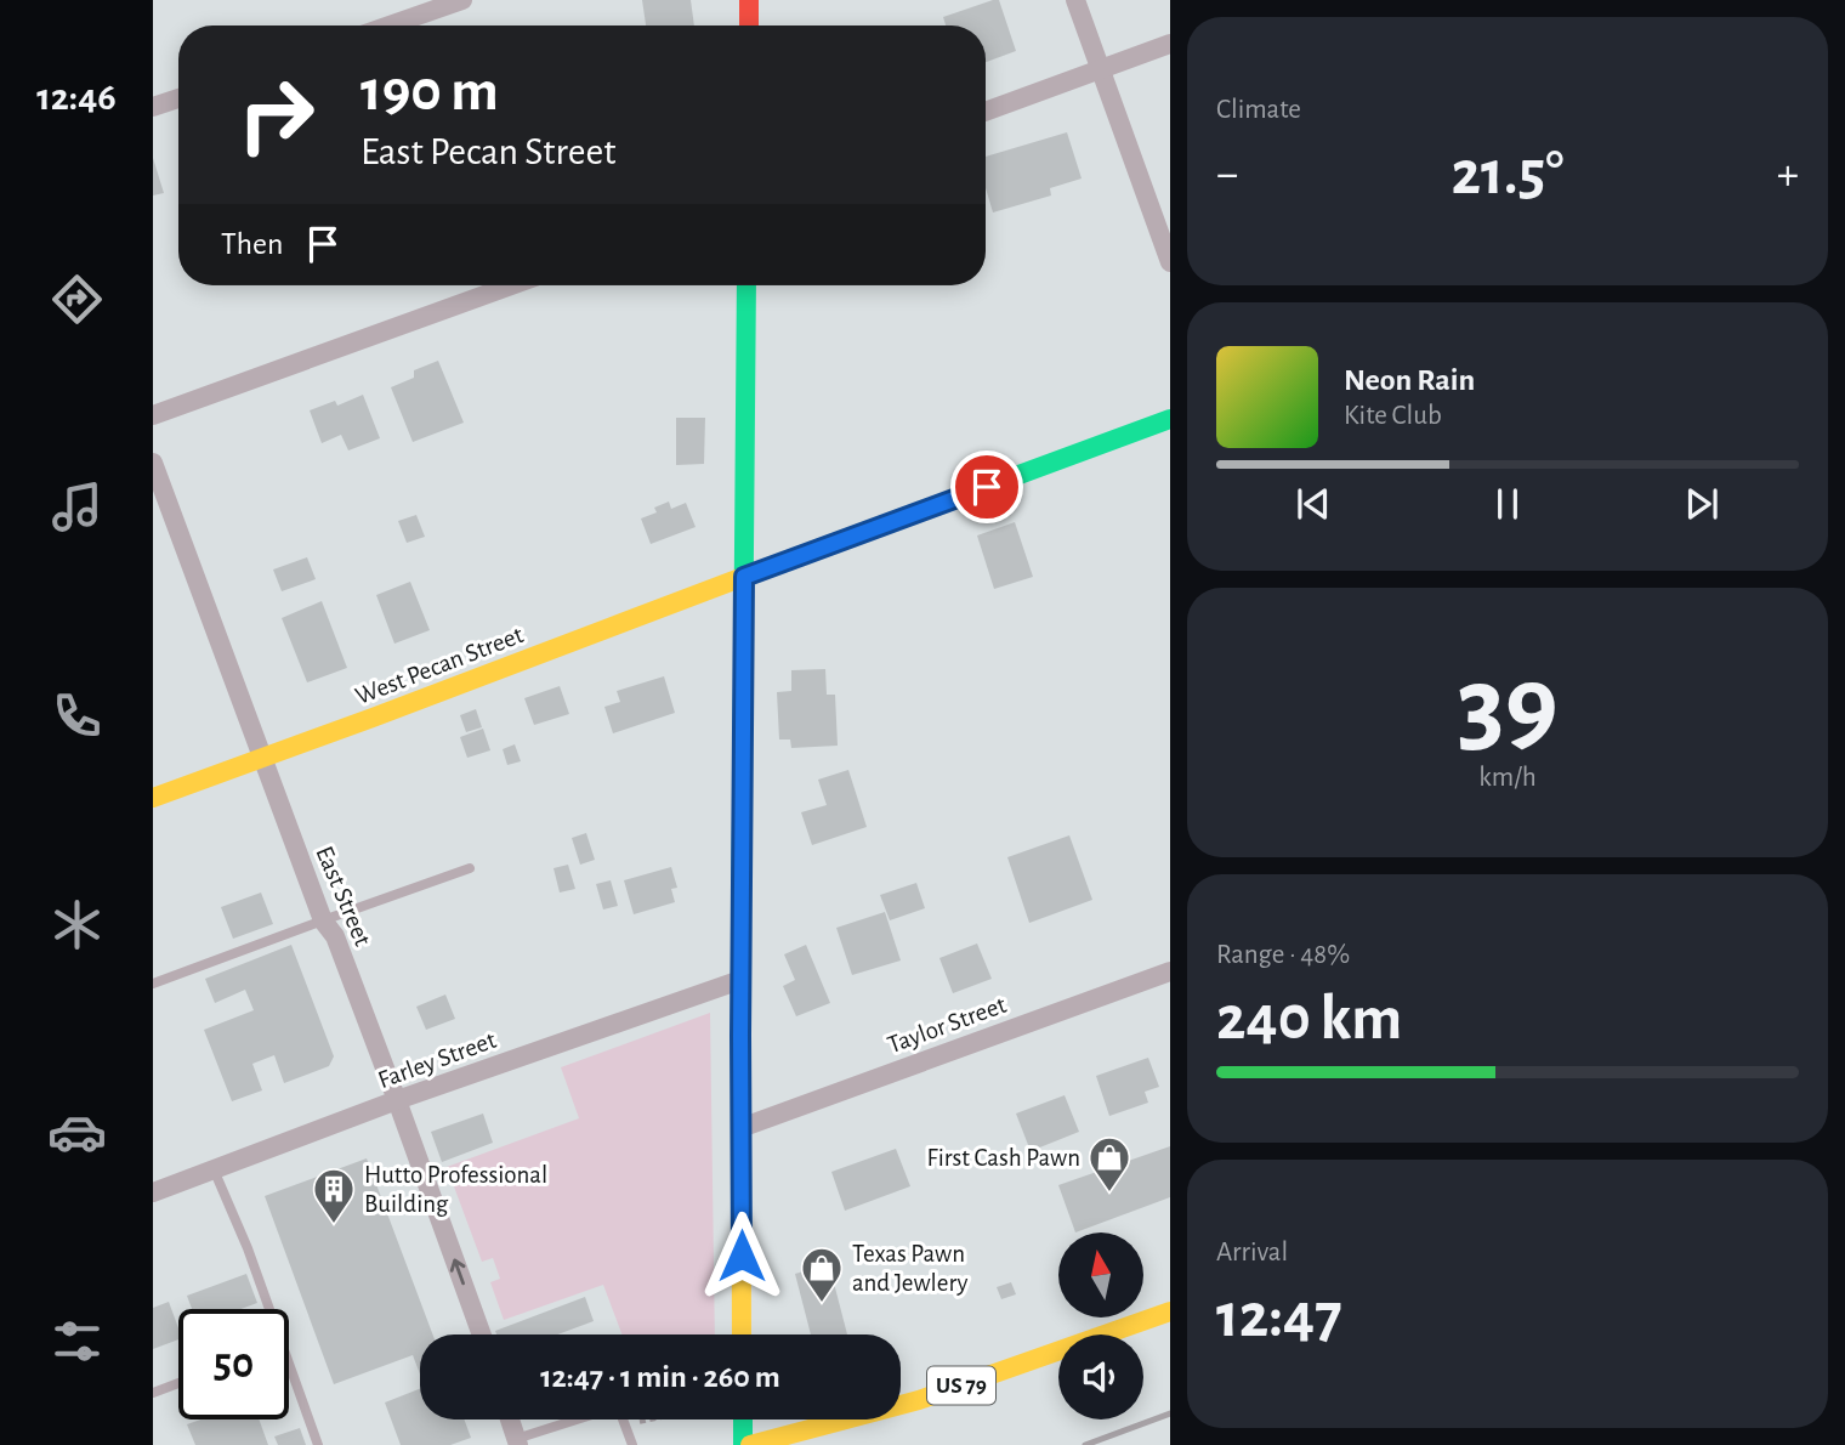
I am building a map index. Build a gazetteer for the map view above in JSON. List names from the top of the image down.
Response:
{
  "streets": {
    "main road": ["West Pecan Street", "US 79"],
    "street": ["East Street", "Taylor Street", "Farley Street"]
  },
  "crossings": [
    ["West Pecan Street", "East Street"],
    ["East Street", "Farley Street"]
  ],
  "places": {
    "shop": ["First Cash Pawn", "Texas Pawn and Jewlery"],
    "building": ["Hutto Professional Building"]
  },
  "north": "top",
  "page": {
    "tabs": "12:46",
    "tile": [
      "Climate",
      ["39", "km/h"],
      ["Range · 48%", "240 km"],
      ["Arrival", "12:47"]
    ],
    "turn": ["190 m", "East Pecan Street"],
    "heat": ["−", "21.5°", "+"],
    "then": "Then",
    "song": ["Neon Rain", "Kite Club"],
    "limit": "50",
    "trip": "12:47 · 1 min · 260 m"
  }
}
